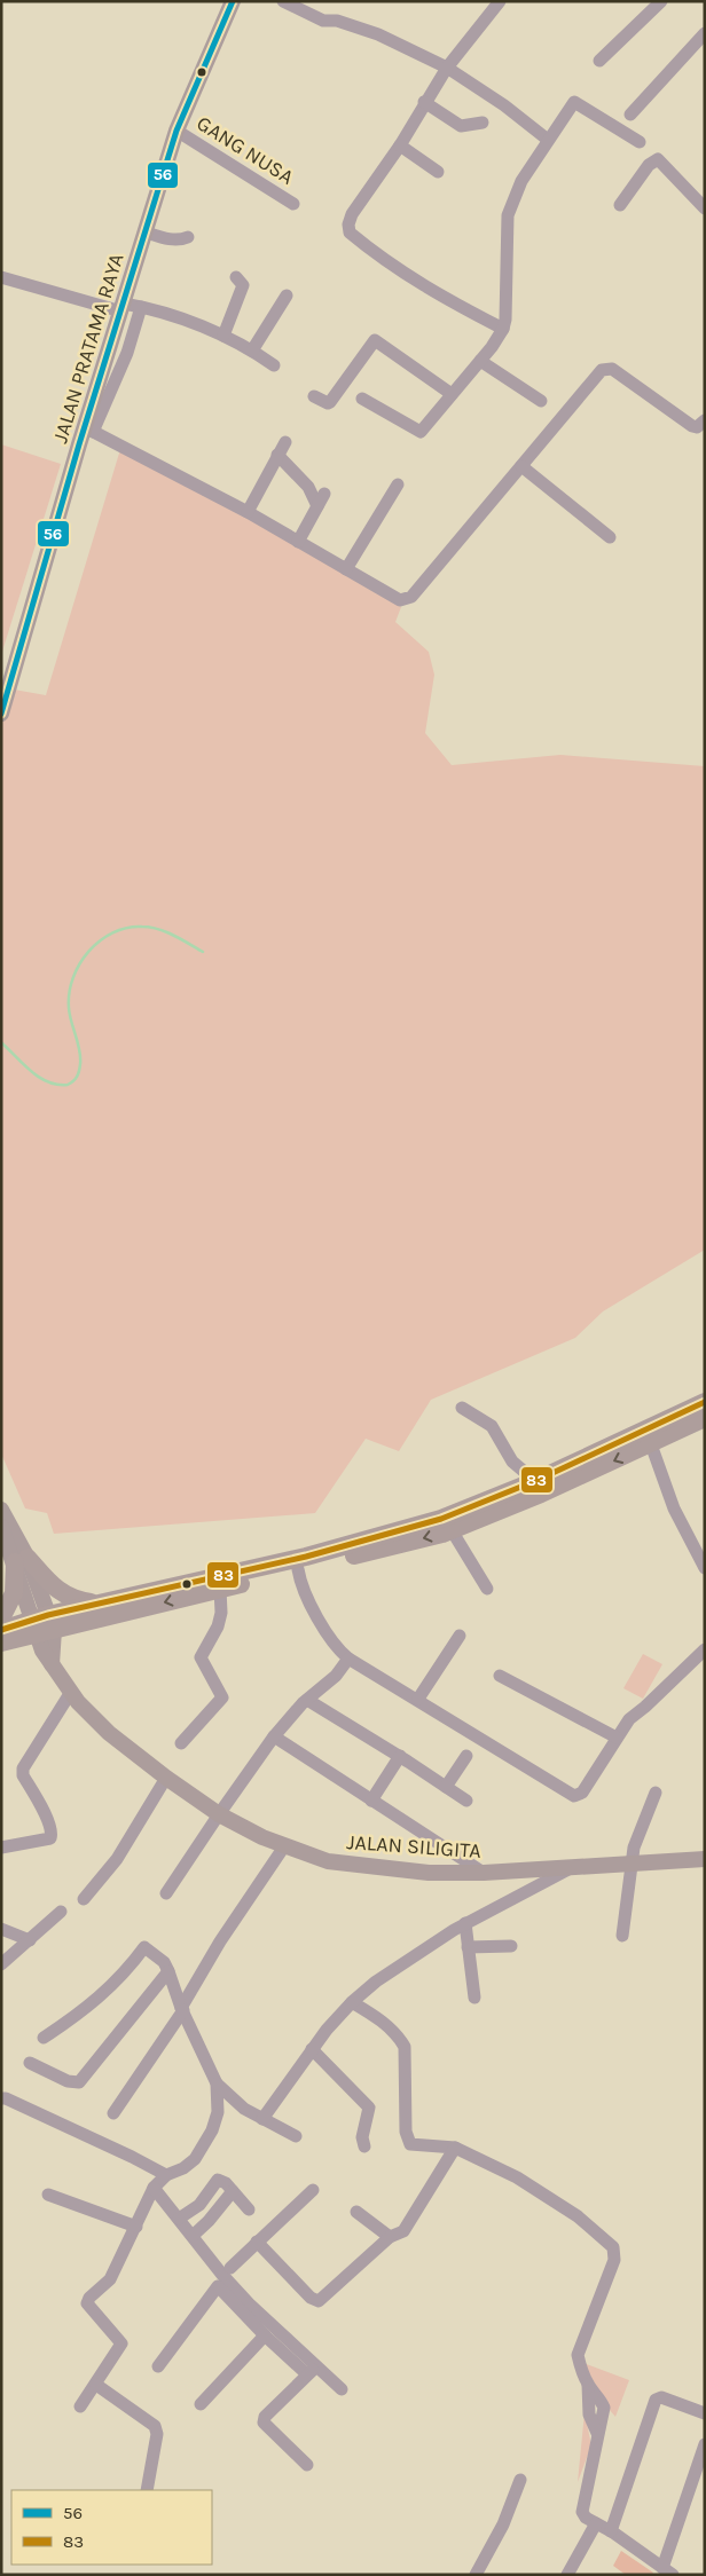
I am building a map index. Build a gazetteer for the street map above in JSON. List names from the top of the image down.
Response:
{
  "streets": {
    "main road": ["JALAN PRATAMA RAYA", "JALAN SILIGITA"],
    "street": ["GANG NUSA"]
  },
  "crossings": [
    ["GANG NUSA", "JALAN PRATAMA RAYA"]
  ],
  "lines": ["transit line 56", "transit line 83"],
  "legend": ["56", "83"]
}
